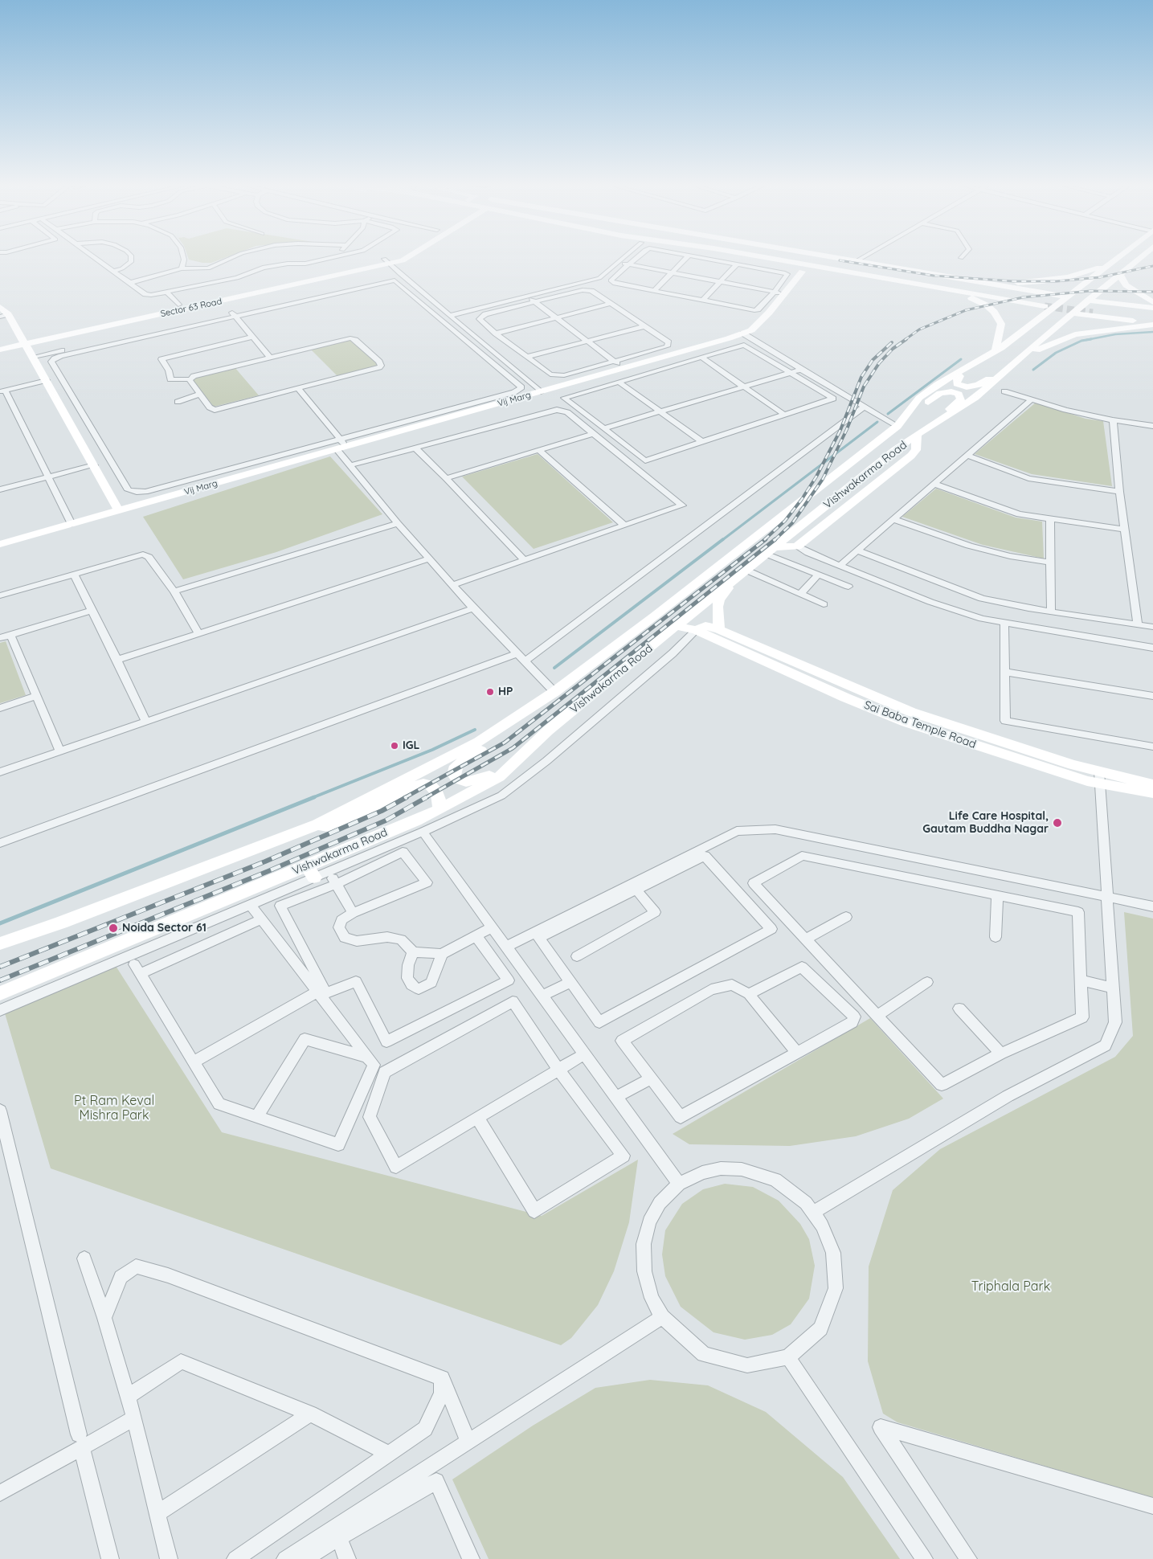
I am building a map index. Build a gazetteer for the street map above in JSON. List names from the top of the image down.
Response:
{
  "streets": {
    "main road": [
      "Sector 63 Road",
      "Vij Marg",
      "Vishwakarma Road",
      "Sai Baba Temple Road"
    ]
  },
  "crossings": [
    ["Sector 63 Road", "Vij Marg"],
    ["Vishwakarma Road", "Sai Baba Temple Road"]
  ],
  "parks": ["Pt Ram Keval Mishra Park", "Triphala Park"],
  "places": [
    "HP",
    "IGL",
    "Life Care Hospital, Gautam Buddha Nagar",
    "Noida Sector 61"
  ]
}
